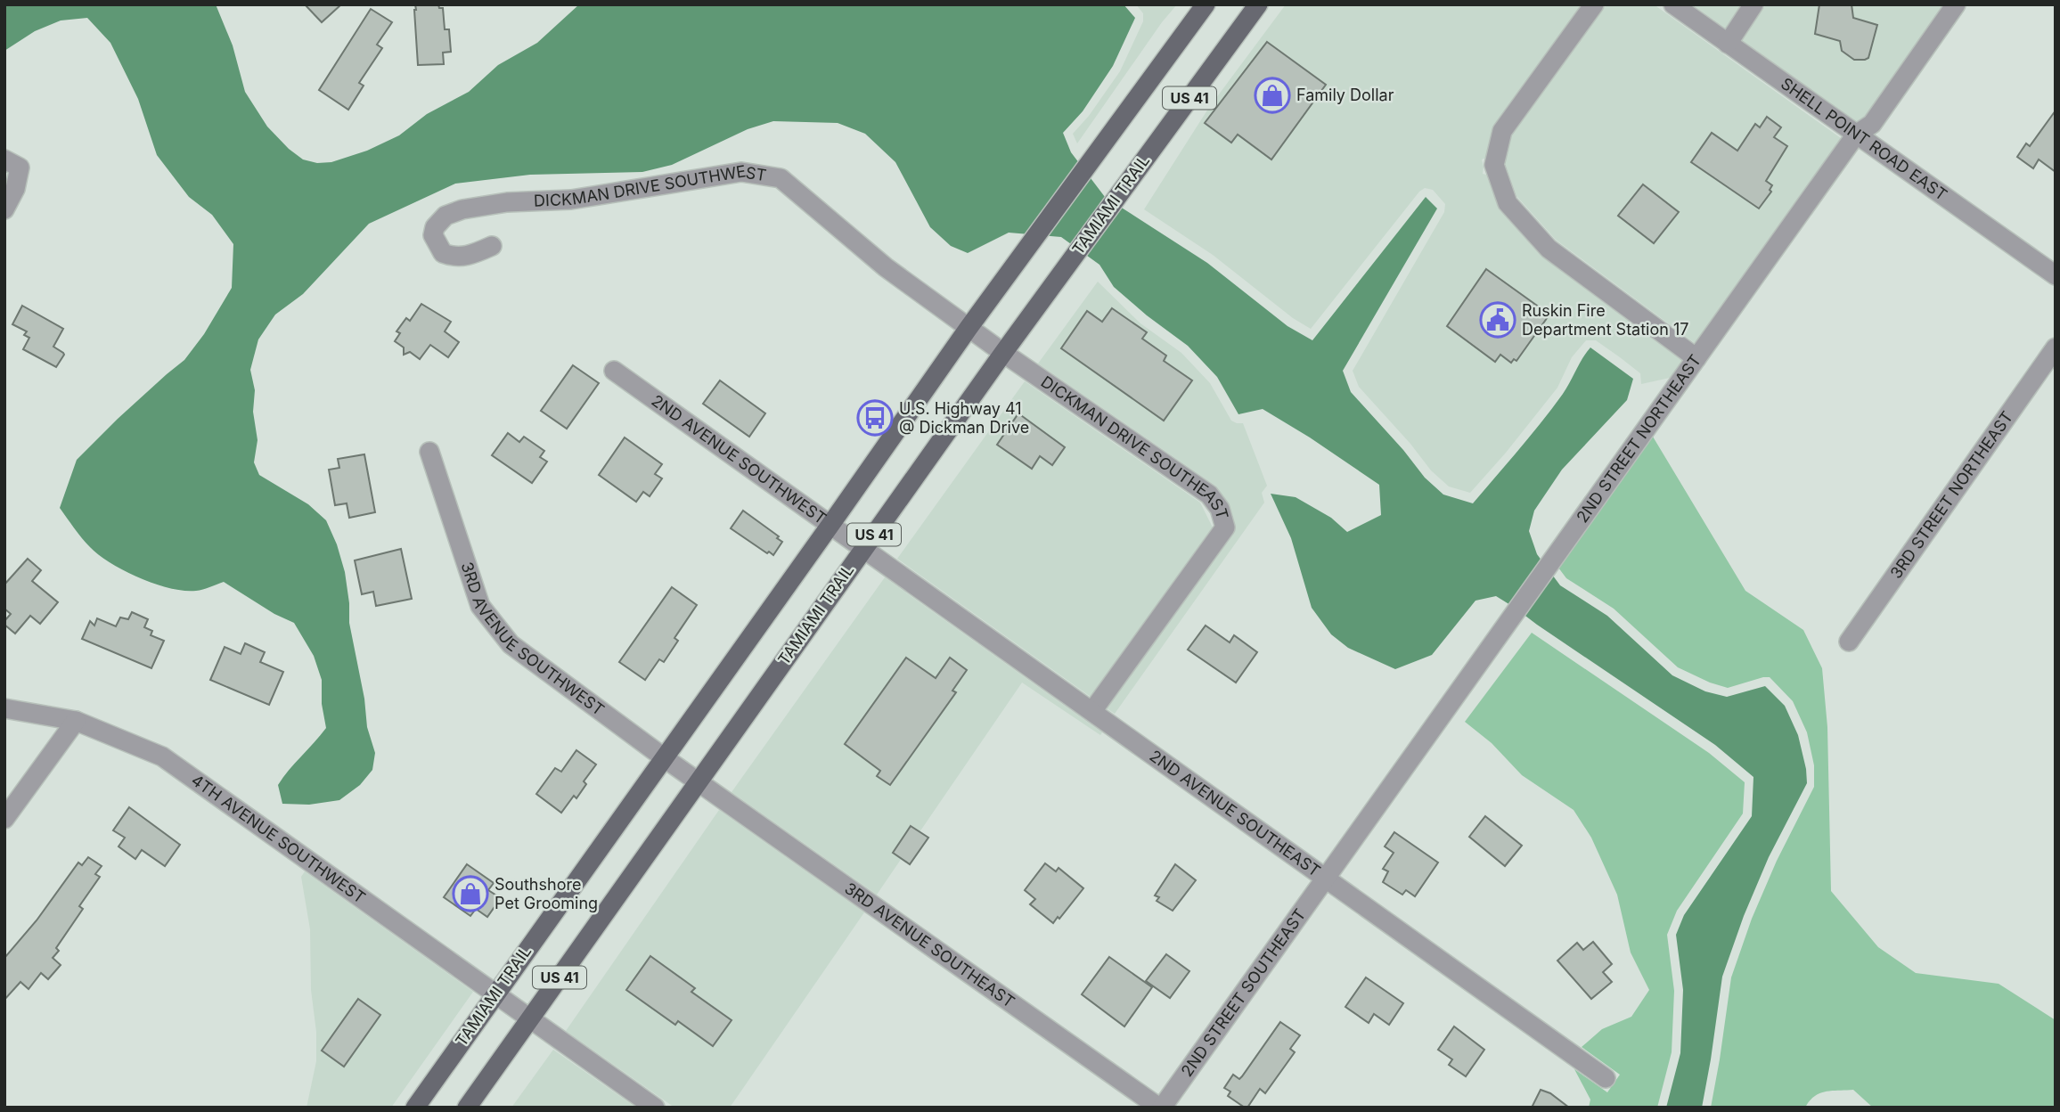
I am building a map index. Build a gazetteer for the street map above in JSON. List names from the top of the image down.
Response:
{
  "streets": {
    "main road": ["US 41", "TAMIAMI TRAIL"],
    "street": [
      "SHELL POINT ROAD EAST",
      "DICKMAN DRIVE SOUTHWEST",
      "2ND STREET NORTHEAST",
      "DICKMAN DRIVE SOUTHEAST",
      "2ND AVENUE SOUTHWEST",
      "3RD STREET NORTHEAST",
      "3RD AVENUE SOUTHWEST",
      "2ND AVENUE SOUTHEAST",
      "4TH AVENUE SOUTHWEST",
      "3RD AVENUE SOUTHEAST",
      "2ND STREET SOUTHEAST"
    ]
  },
  "crossings": [
    ["SHELL POINT ROAD EAST", "2ND STREET NORTHEAST"],
    ["DICKMAN DRIVE SOUTHWEST", "TAMIAMI TRAIL"],
    ["DICKMAN DRIVE SOUTHWEST", "DICKMAN DRIVE SOUTHEAST"],
    ["TAMIAMI TRAIL", "DICKMAN DRIVE SOUTHEAST"],
    ["TAMIAMI TRAIL", "2ND AVENUE SOUTHWEST"],
    ["TAMIAMI TRAIL", "3RD AVENUE SOUTHWEST"],
    ["TAMIAMI TRAIL", "2ND AVENUE SOUTHEAST"],
    ["TAMIAMI TRAIL", "4TH AVENUE SOUTHWEST"],
    ["TAMIAMI TRAIL", "3RD AVENUE SOUTHEAST"],
    ["2ND STREET NORTHEAST", "2ND AVENUE SOUTHEAST"],
    ["2ND STREET NORTHEAST", "2ND STREET SOUTHEAST"],
    ["DICKMAN DRIVE SOUTHEAST", "2ND AVENUE SOUTHEAST"],
    ["2ND AVENUE SOUTHWEST", "2ND AVENUE SOUTHEAST"],
    ["3RD AVENUE SOUTHWEST", "3RD AVENUE SOUTHEAST"],
    ["2ND AVENUE SOUTHEAST", "2ND STREET SOUTHEAST"],
    ["3RD AVENUE SOUTHEAST", "2ND STREET SOUTHEAST"]
  ],
  "places": {
    "shop": ["Family Dollar", "Southshore Pet Grooming"],
    "public building": ["Ruskin Fire Department Station 17"],
    "bus stop": ["U.S. Highway 41 @ Dickman Drive"]
  }
}
